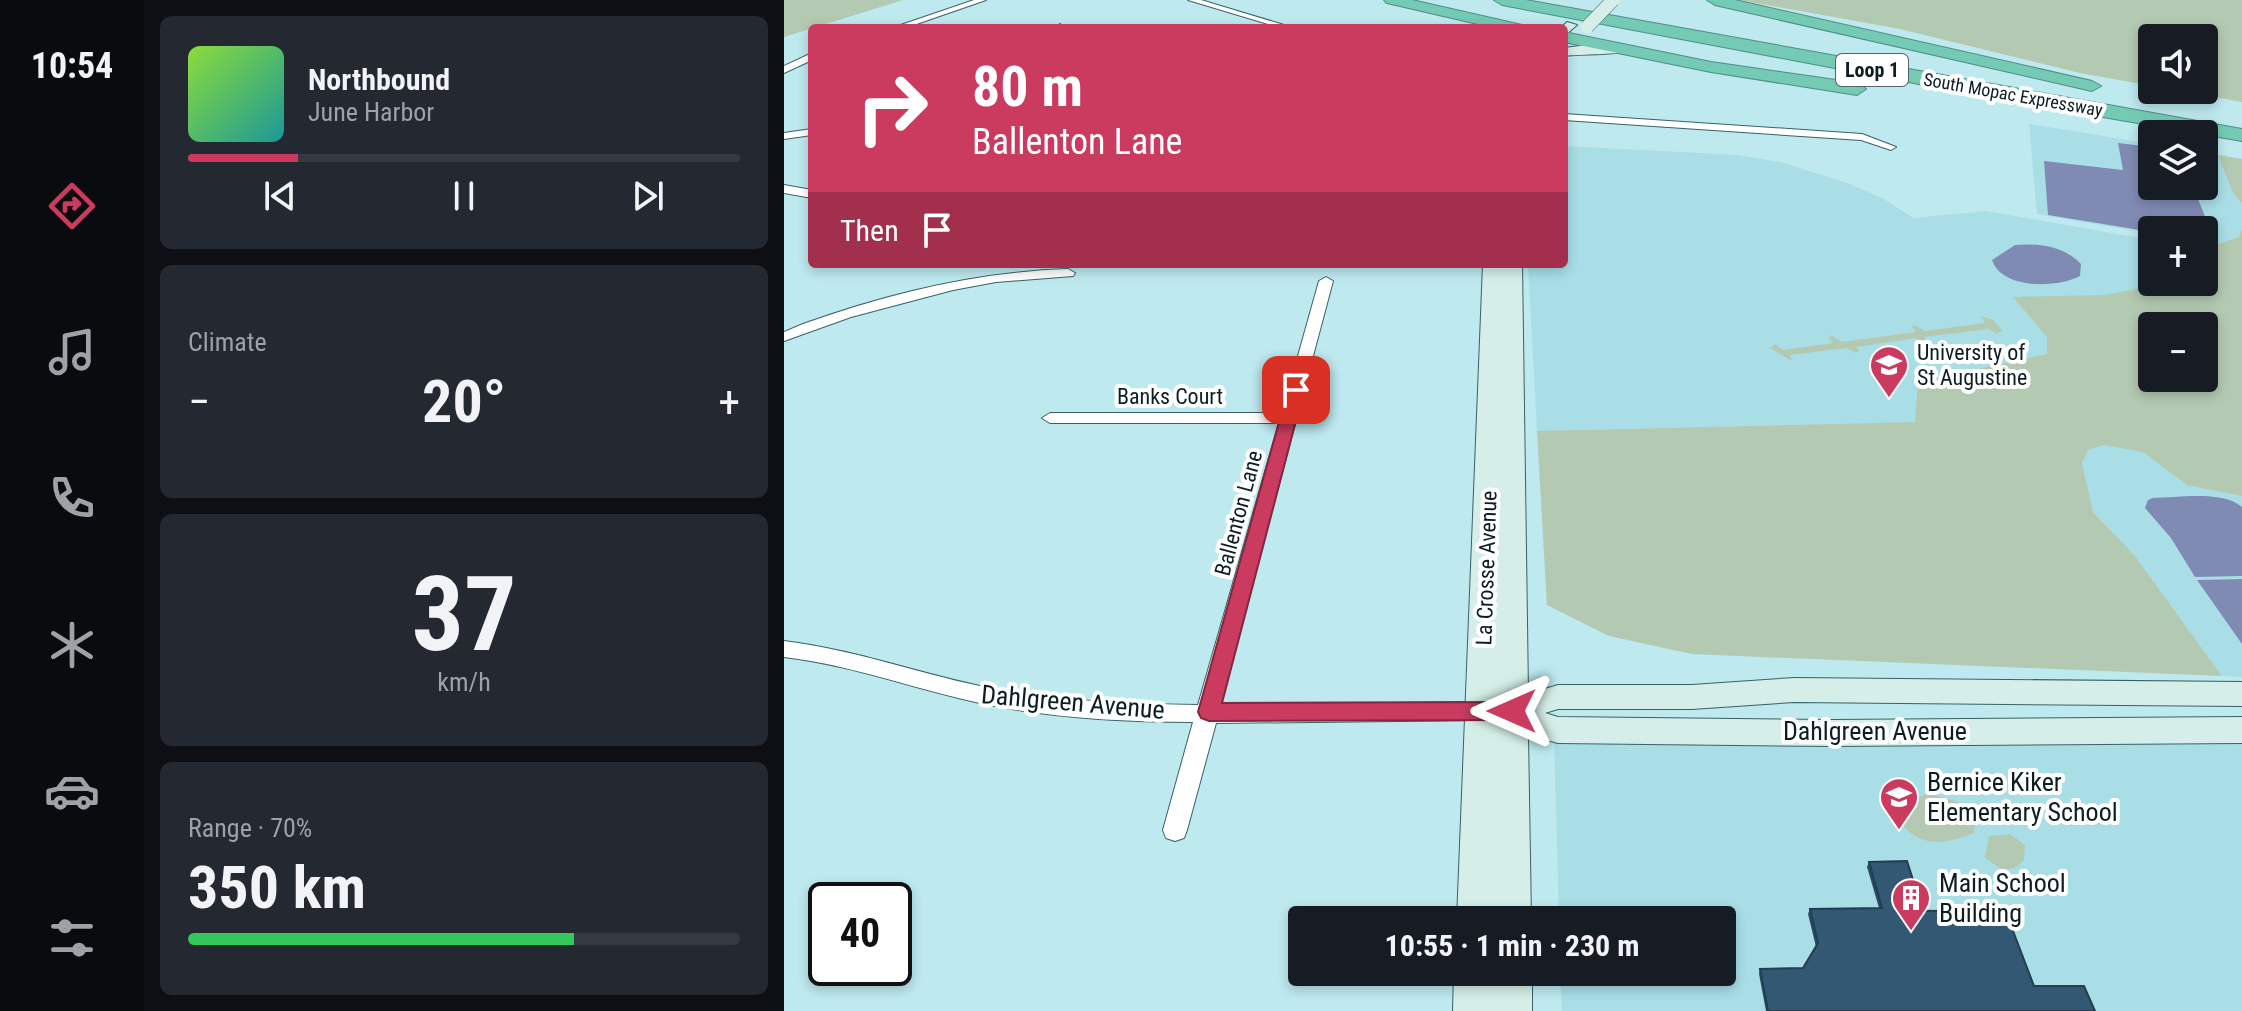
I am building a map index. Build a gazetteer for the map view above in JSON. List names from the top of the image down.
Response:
{
  "streets": {
    "highway": ["Loop 1", "South Mopac Expressway"],
    "street": [
      "Banks Court",
      "Ballenton Lane",
      "La Crosse Avenue",
      "Dahlgreen Avenue"
    ]
  },
  "crossings": [
    ["Banks Court", "Ballenton Lane"],
    ["Ballenton Lane", "Dahlgreen Avenue"],
    ["La Crosse Avenue", "Dahlgreen Avenue"]
  ],
  "places": {
    "school or university": ["University of St Augustine", "Bernice Kiker Elementary School"],
    "building": ["Main School Building"]
  },
  "page": {
    "tabs": "10:54",
    "map_buttons": ["+", "−"],
    "turn": ["80 m", "Ballenton Lane"],
    "song": ["Northbound", "June Harbor"],
    "then": "Then",
    "tile": [
      "Climate",
      ["37", "km/h"],
      ["Range · 70%", "350 km"]
    ],
    "heat": ["−", "20°", "+"],
    "limit": "40",
    "trip": "10:55 · 1 min · 230 m"
  }
}
